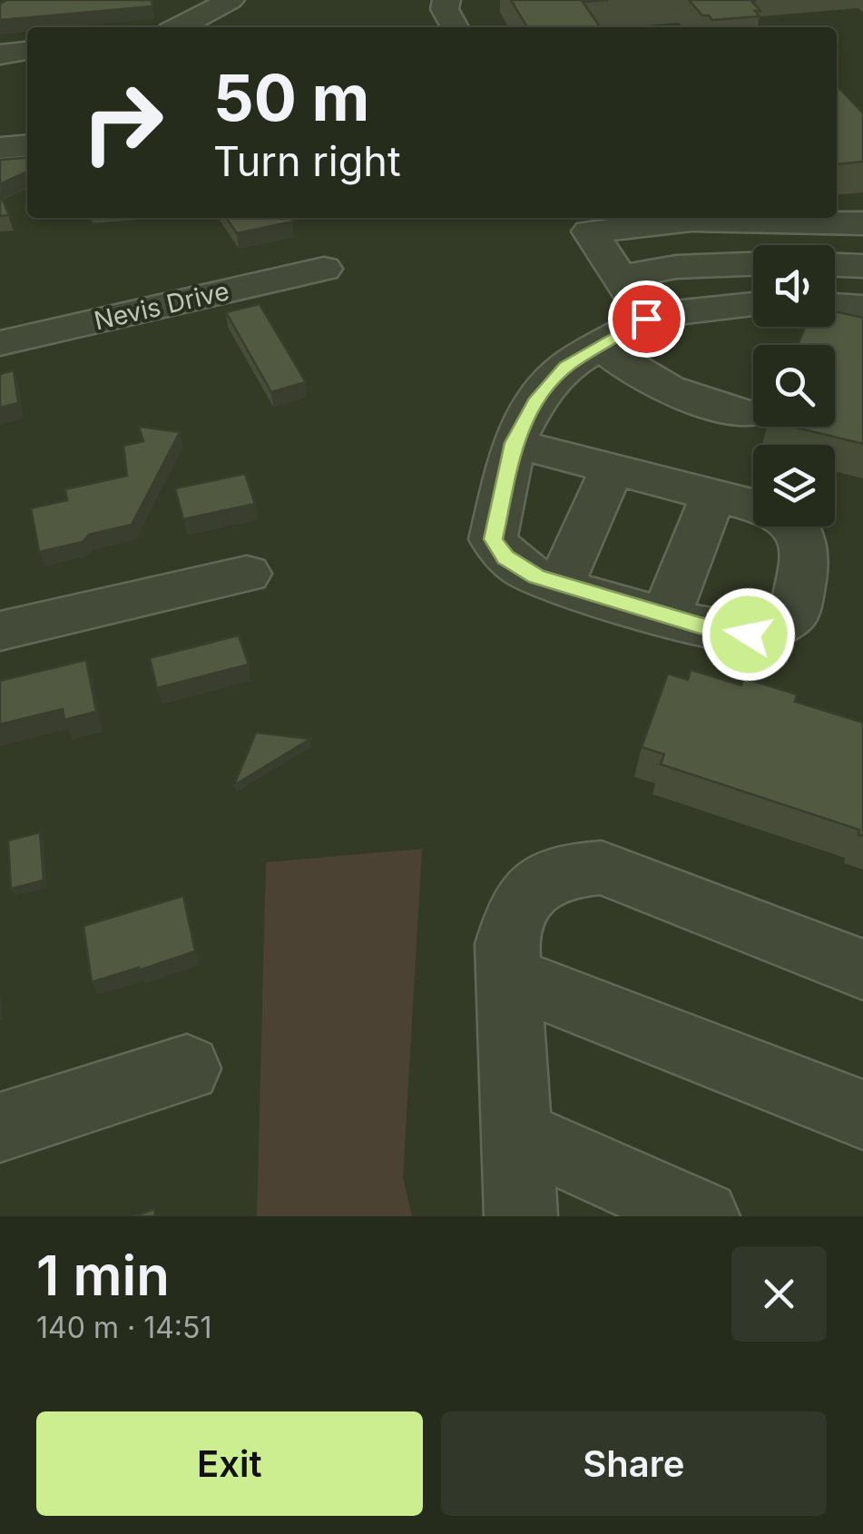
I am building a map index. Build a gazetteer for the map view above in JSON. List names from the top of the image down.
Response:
{
  "streets": {
    "street": ["Nevis Drive"]
  },
  "page": {
    "turn": ["50 m", "Turn right"],
    "heading": ["1 min", "140 m · 14:51"],
    "buttons": ["Exit", "Share"]
  }
}
